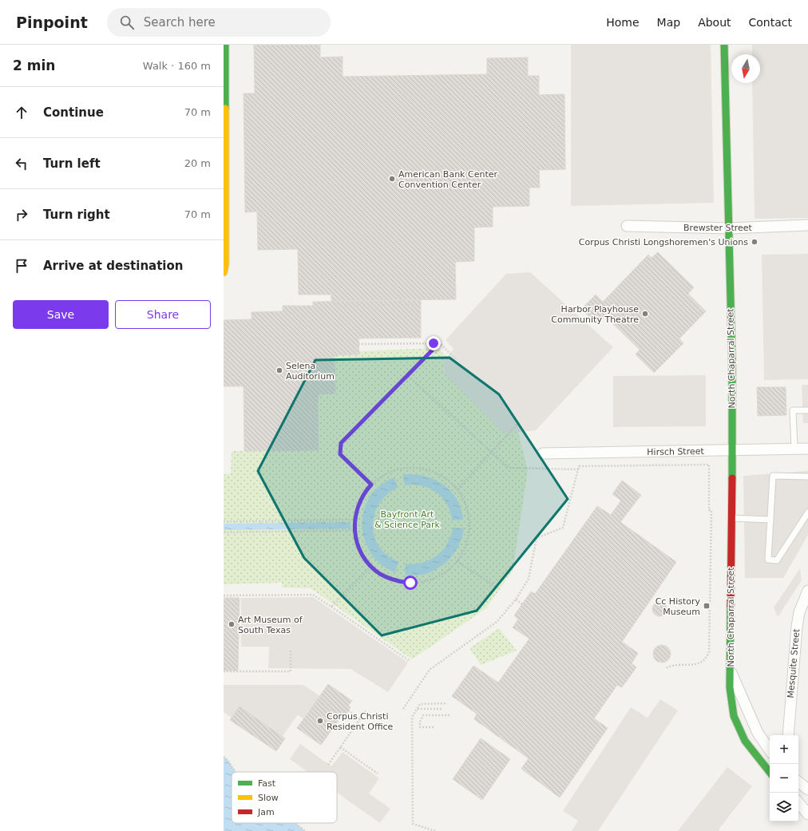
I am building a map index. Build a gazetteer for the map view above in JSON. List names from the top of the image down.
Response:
{
  "streets": {
    "street": [
      "Brewster Street",
      "North Chaparral Street",
      "Hirsch Street",
      "Mesquite Street"
    ]
  },
  "crossings": [
    ["Brewster Street", "North Chaparral Street"],
    ["North Chaparral Street", "Hirsch Street"]
  ],
  "parks": ["Bayfront Art & Science Park"],
  "places": {
    "other": [
      "American Bank Center Convention Center",
      "Corpus Christi Longshoremen's Unions",
      "Harbor Playhouse Community Theatre",
      "Selena Auditorium",
      "Art Museum of South Texas",
      "Corpus Christi Resident Office"
    ],
    "transit": ["Cc History Museum"]
  },
  "legend": ["Fast", "Slow", "Jam"],
  "north": "bottom",
  "page": {
    "header": "Pinpoint",
    "search": "Search here",
    "nav": [
      "Home",
      "Map",
      "About",
      "Contact"
    ],
    "heading": ["2 min", "Walk · 160 m"],
    "list": [
      ["Continue", "70 m"],
      ["Turn left", "20 m"],
      ["Turn right", "70 m"],
      "Arrive at destination"
    ],
    "buttons": ["Save", "Share"],
    "map_buttons": ["+", "−"]
  }
}
